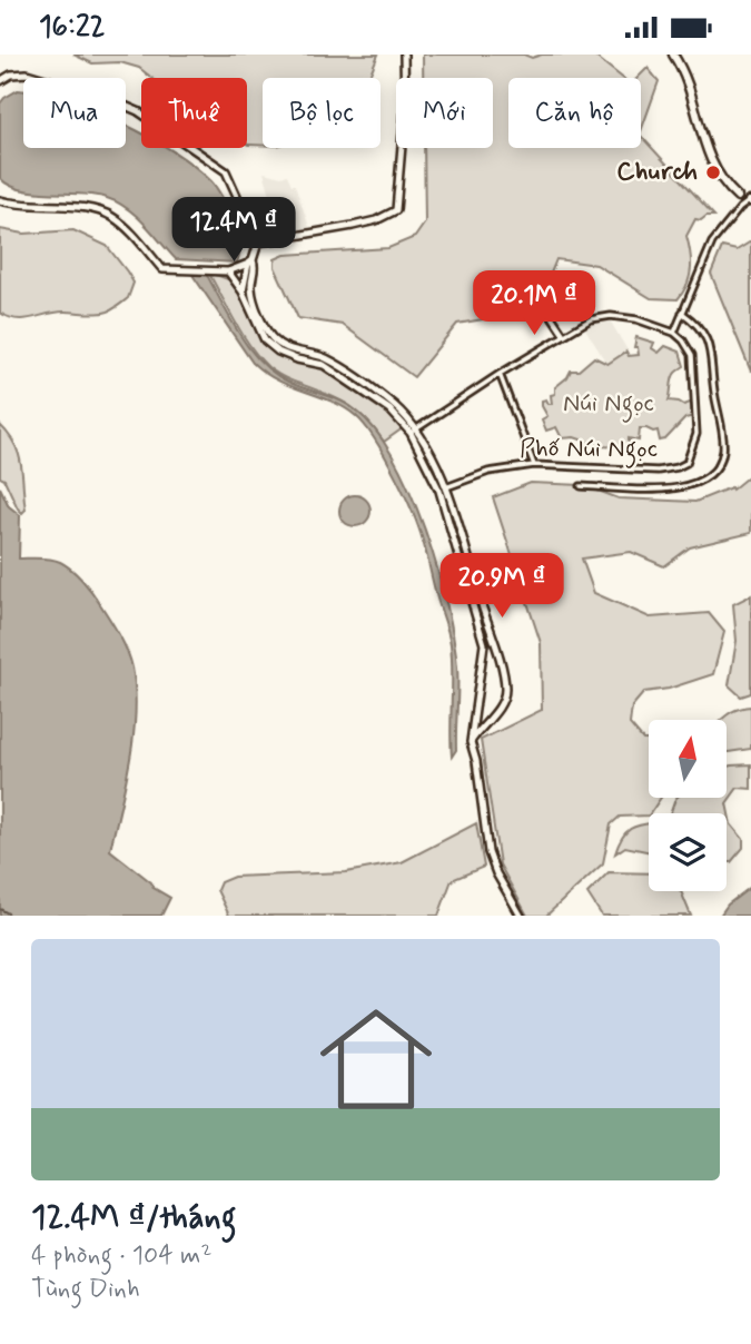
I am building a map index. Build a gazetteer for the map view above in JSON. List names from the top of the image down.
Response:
{
  "streets": {
    "street": ["Phố Núi Ngọc"]
  },
  "parks": ["Núi Ngọc"],
  "places": ["Church"],
  "north": "top",
  "page": {
    "status": "16:22",
    "chip": [
      "Mua",
      "Thuê",
      "Bộ lọc",
      "Mới",
      "Căn hộ"
    ],
    "price": ["12.4M ₫", "20.1M ₫", "20.9M ₫"],
    "list": [
      {
        "name": "12.4M ₫/tháng",
        "note": "4 phòng · 104 m² · Tùng Dinh"
      }
    ]
  }
}
